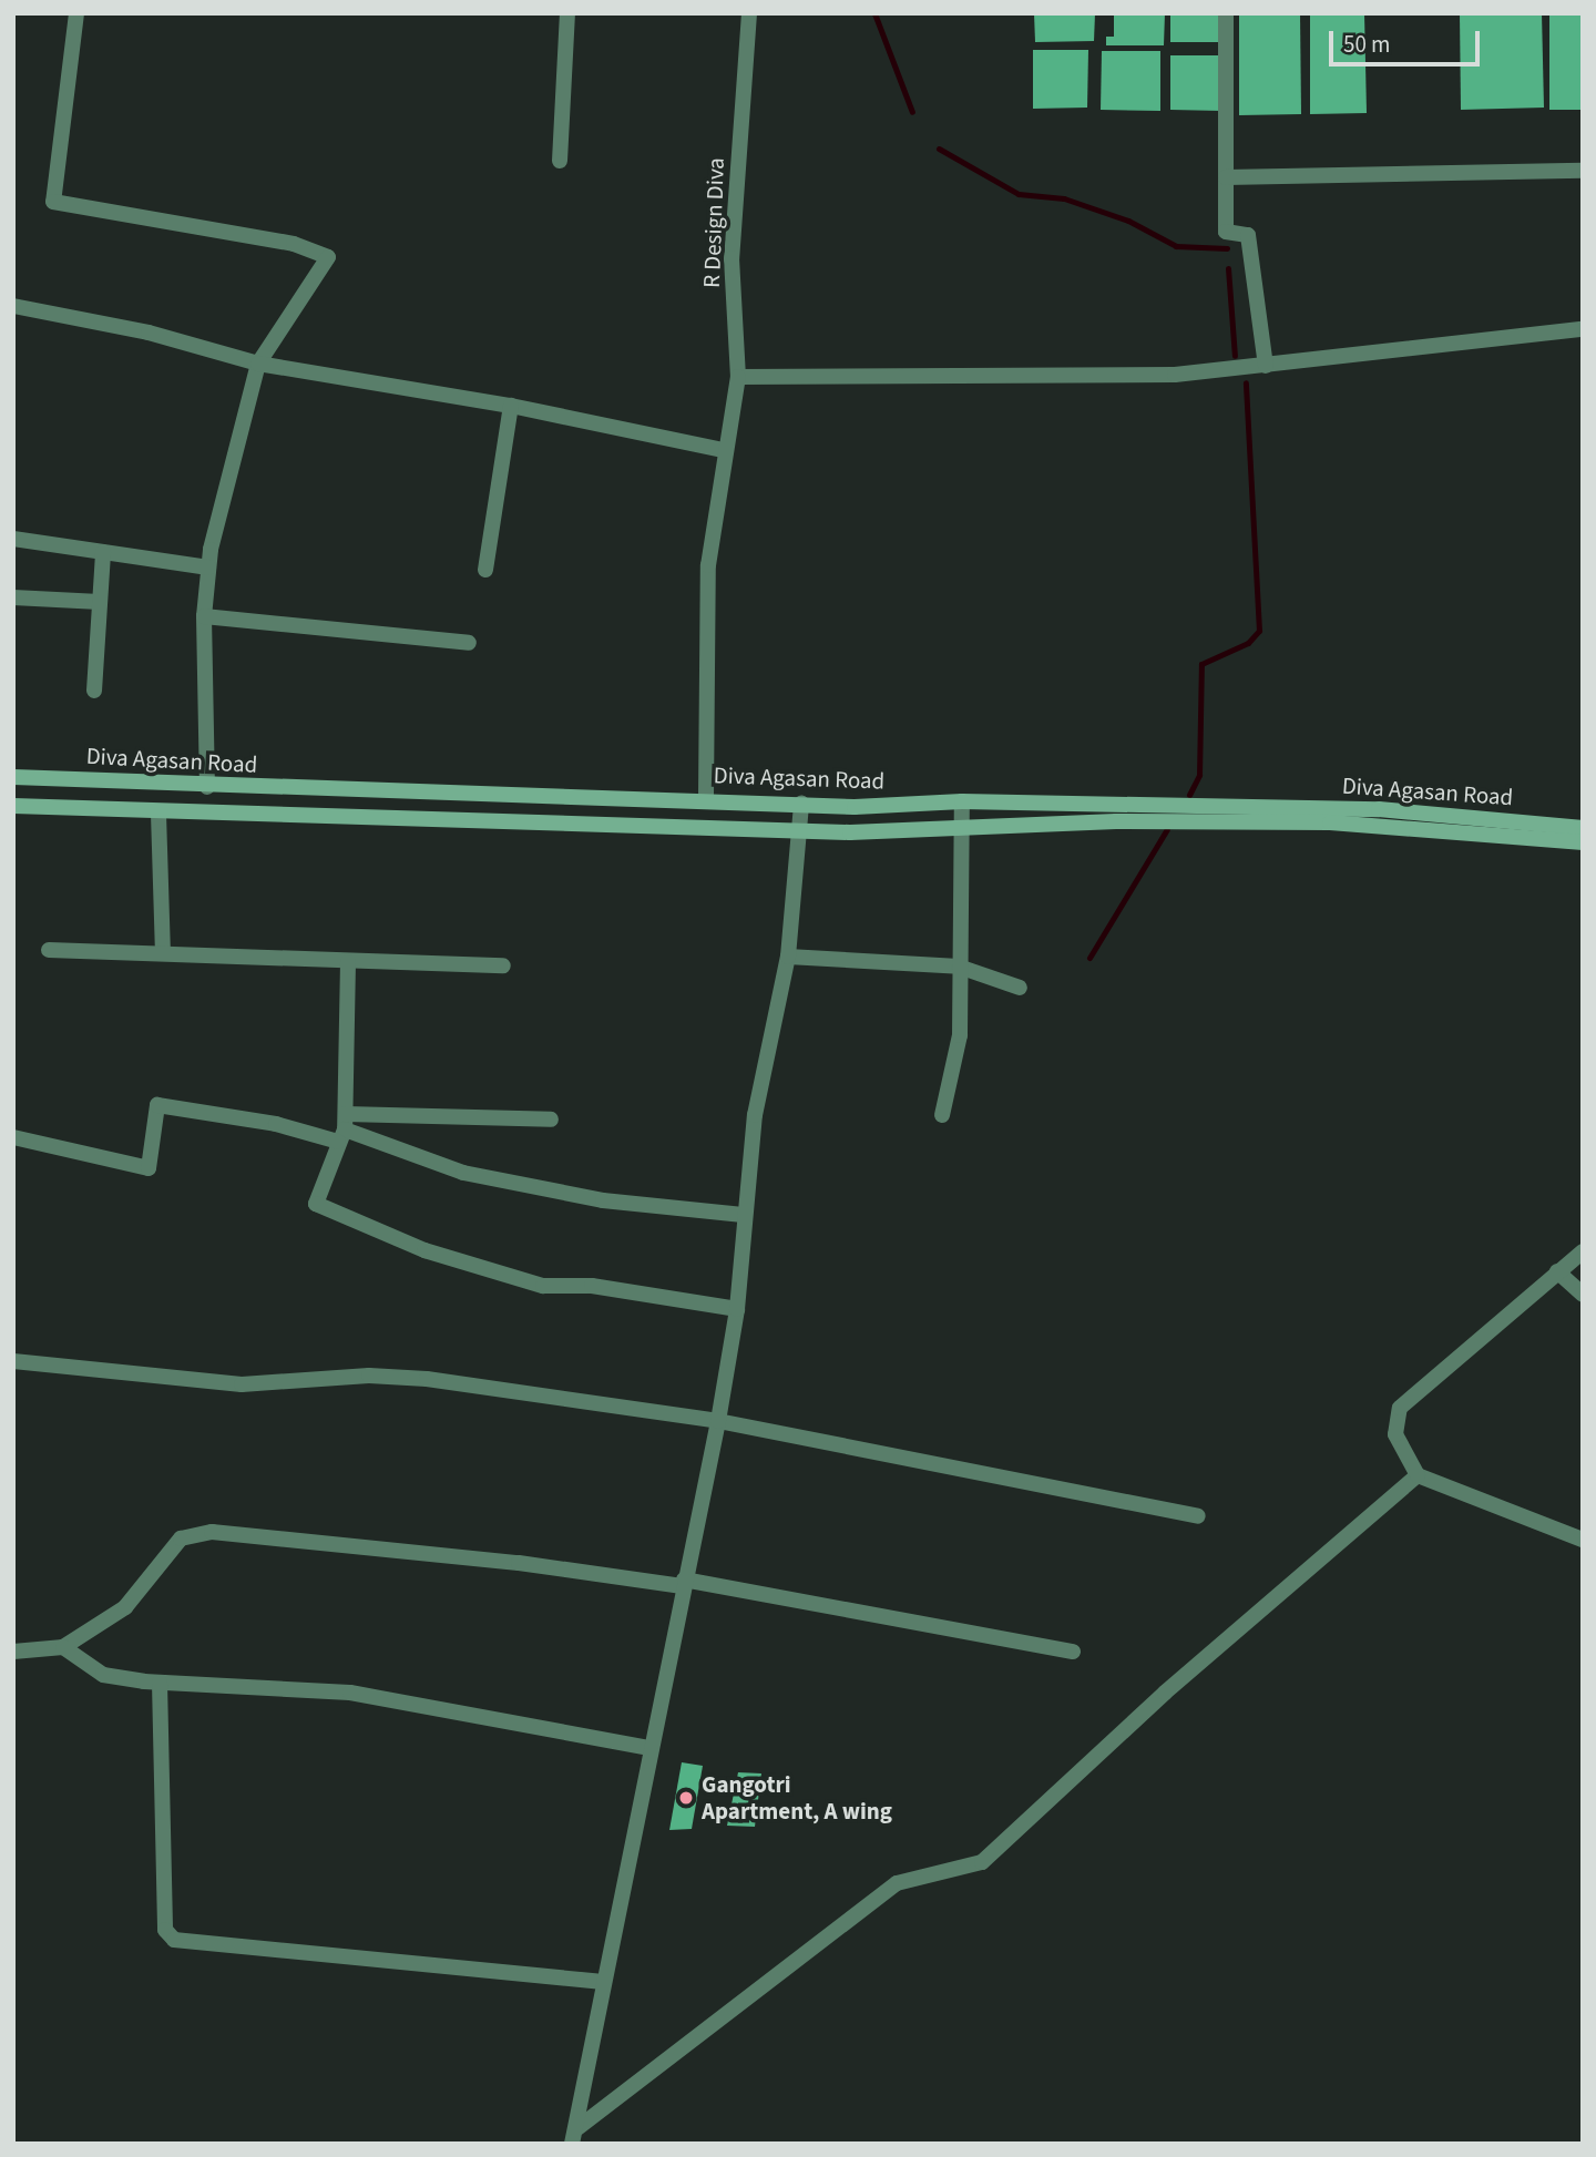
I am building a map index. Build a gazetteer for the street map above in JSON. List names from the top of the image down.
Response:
{
  "streets": {
    "street": ["R Design Diva", "Diva Agasan Road"]
  },
  "crossings": [
    ["R Design Diva", "Diva Agasan Road"]
  ],
  "places": ["Gangotri Apartment, A wing"],
  "scale_bar": "50 m"
}
